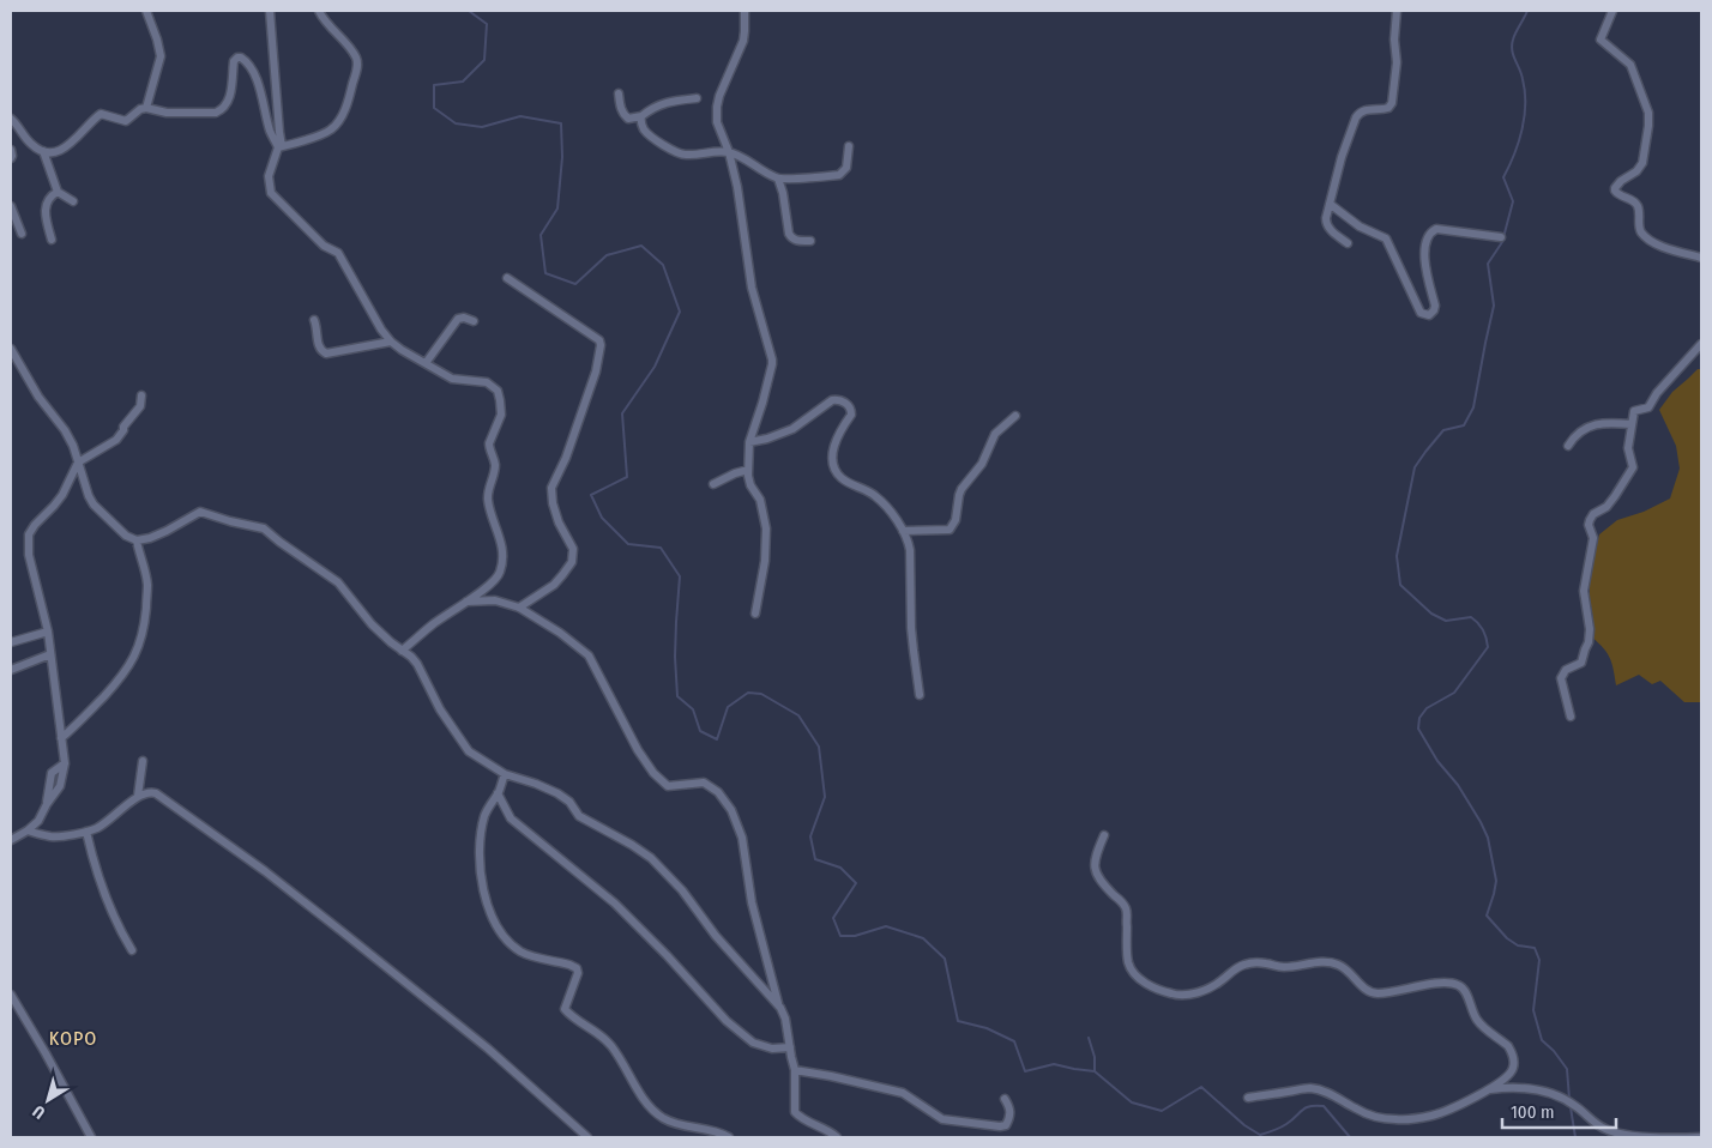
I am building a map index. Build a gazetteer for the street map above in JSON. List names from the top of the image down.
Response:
{
  "districts": ["KOPO"],
  "scale_bar": "100 m",
  "north": "bottom left"
}
